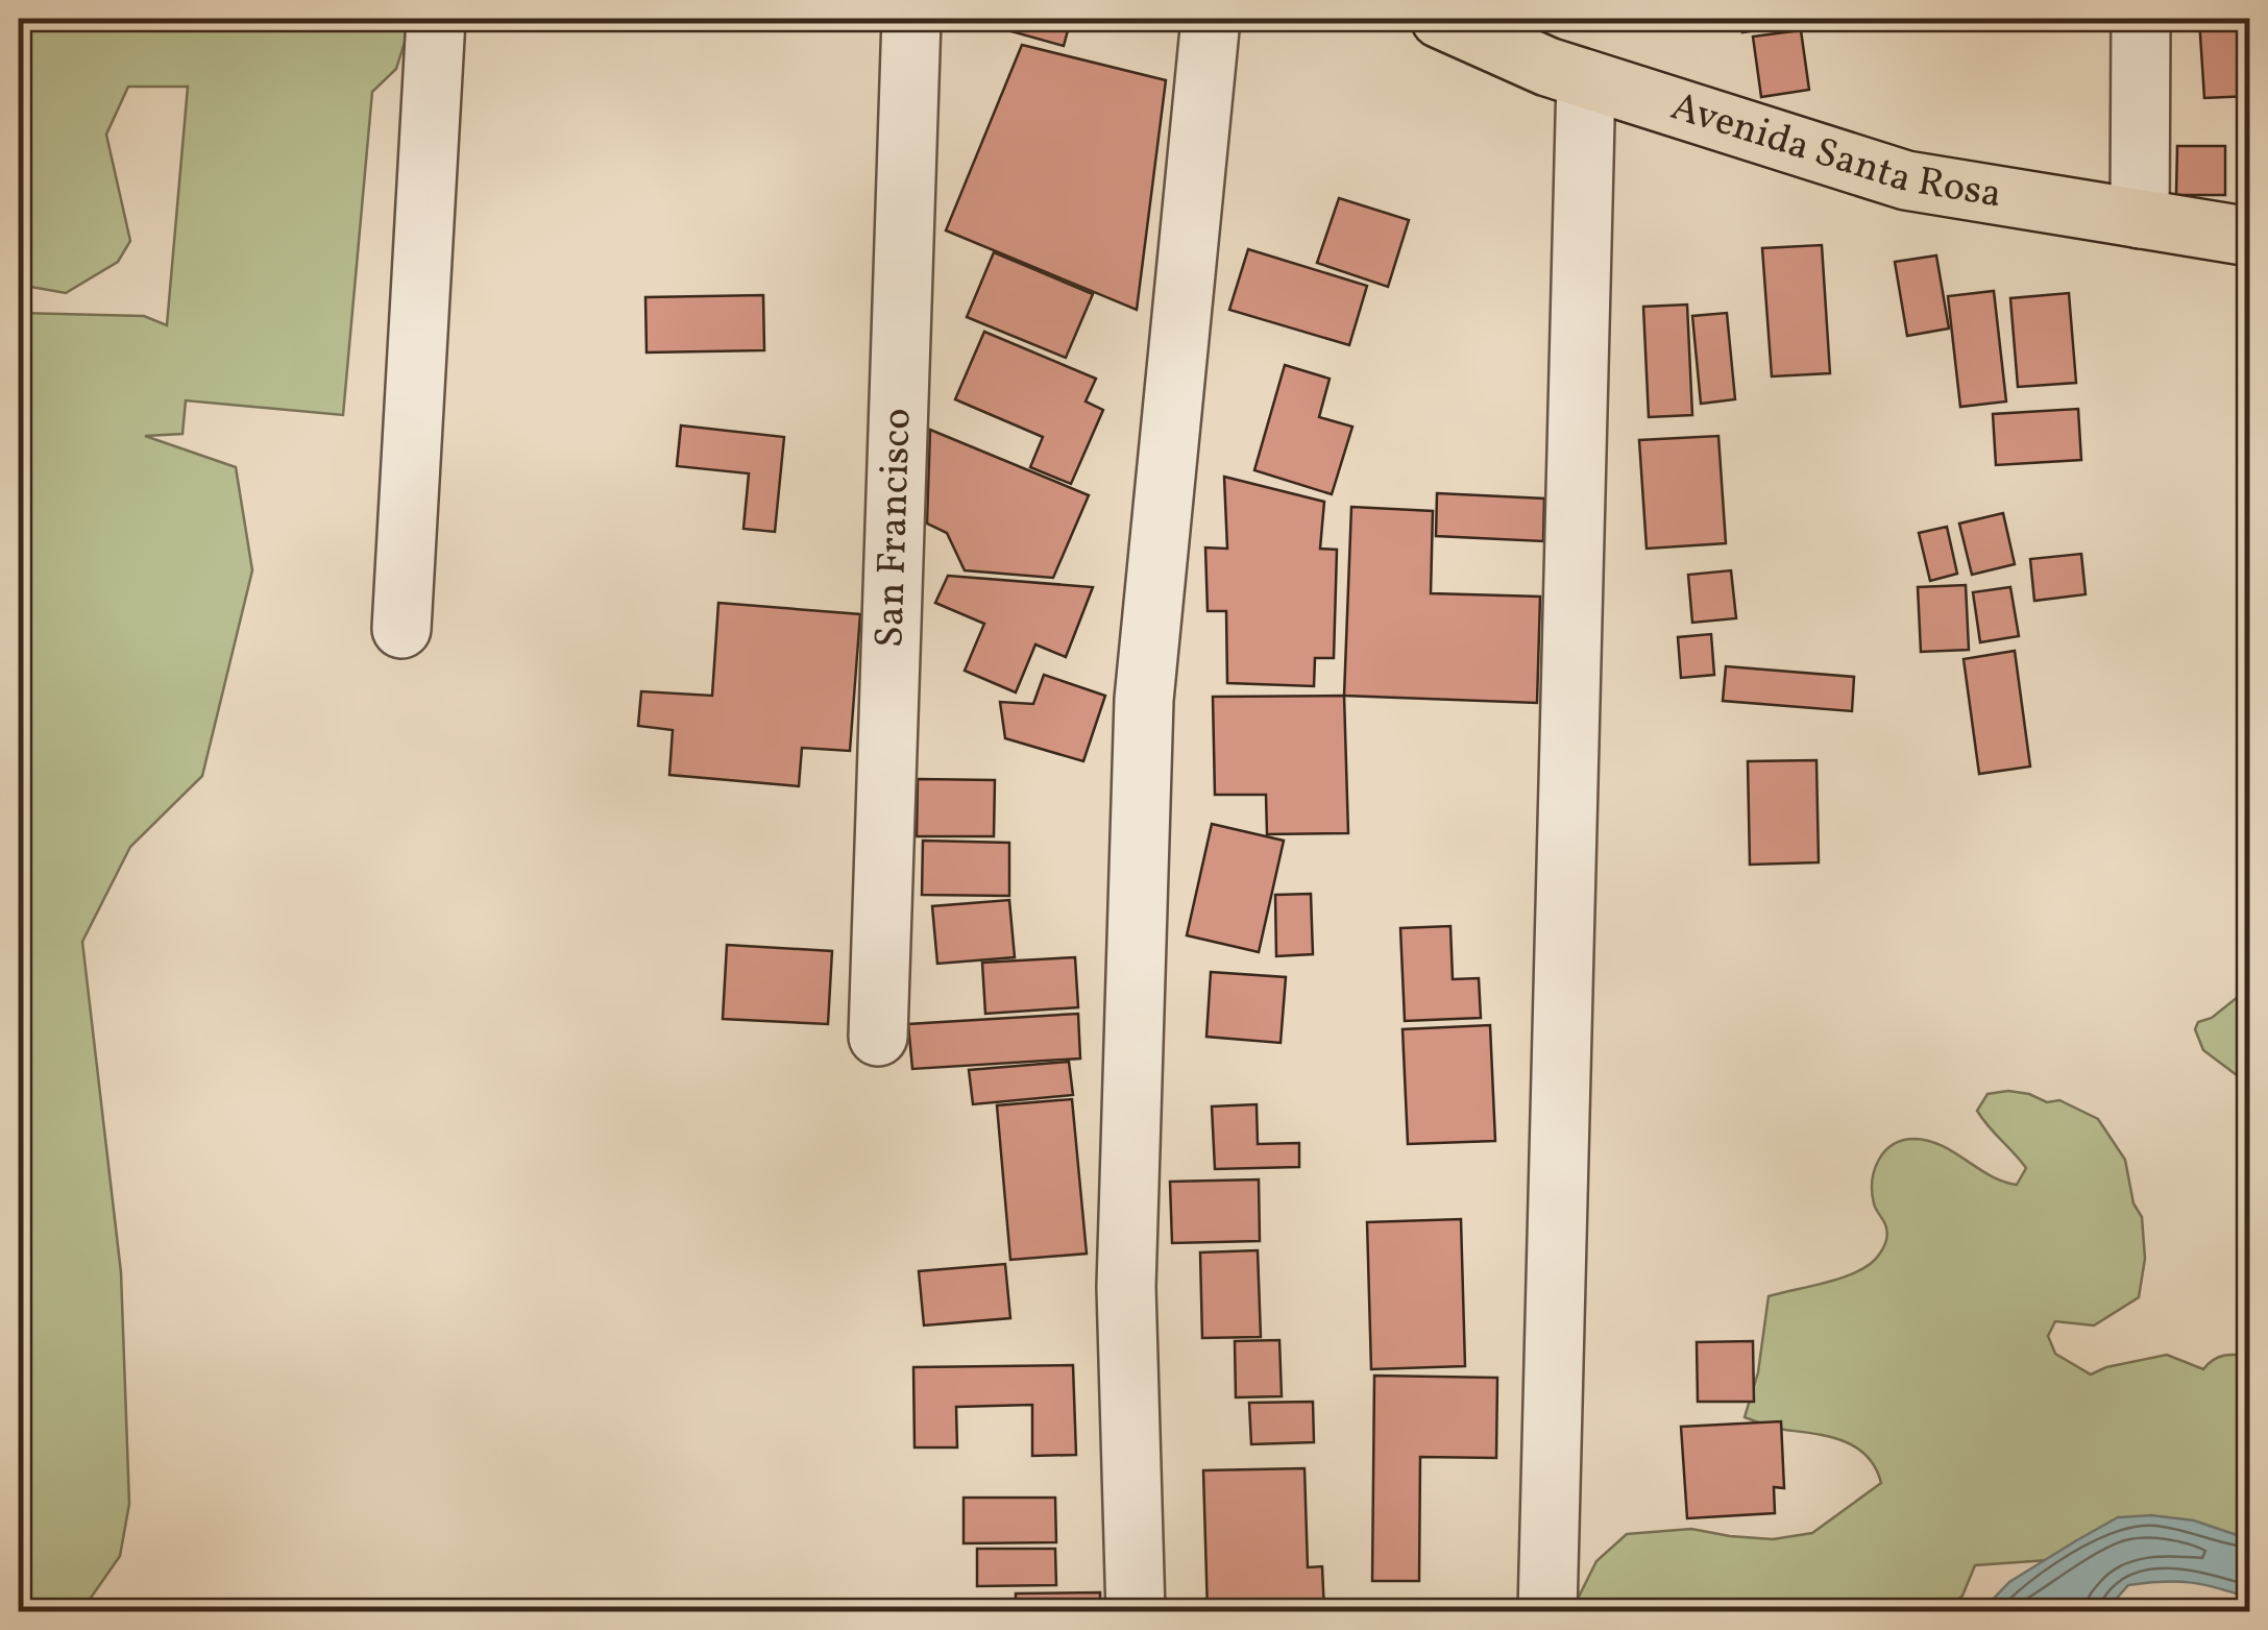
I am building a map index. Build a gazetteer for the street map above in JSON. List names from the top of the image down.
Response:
{
  "streets": {
    "main road": ["Avenida Santa Rosa"],
    "street": ["San Francisco"]
  }
}
